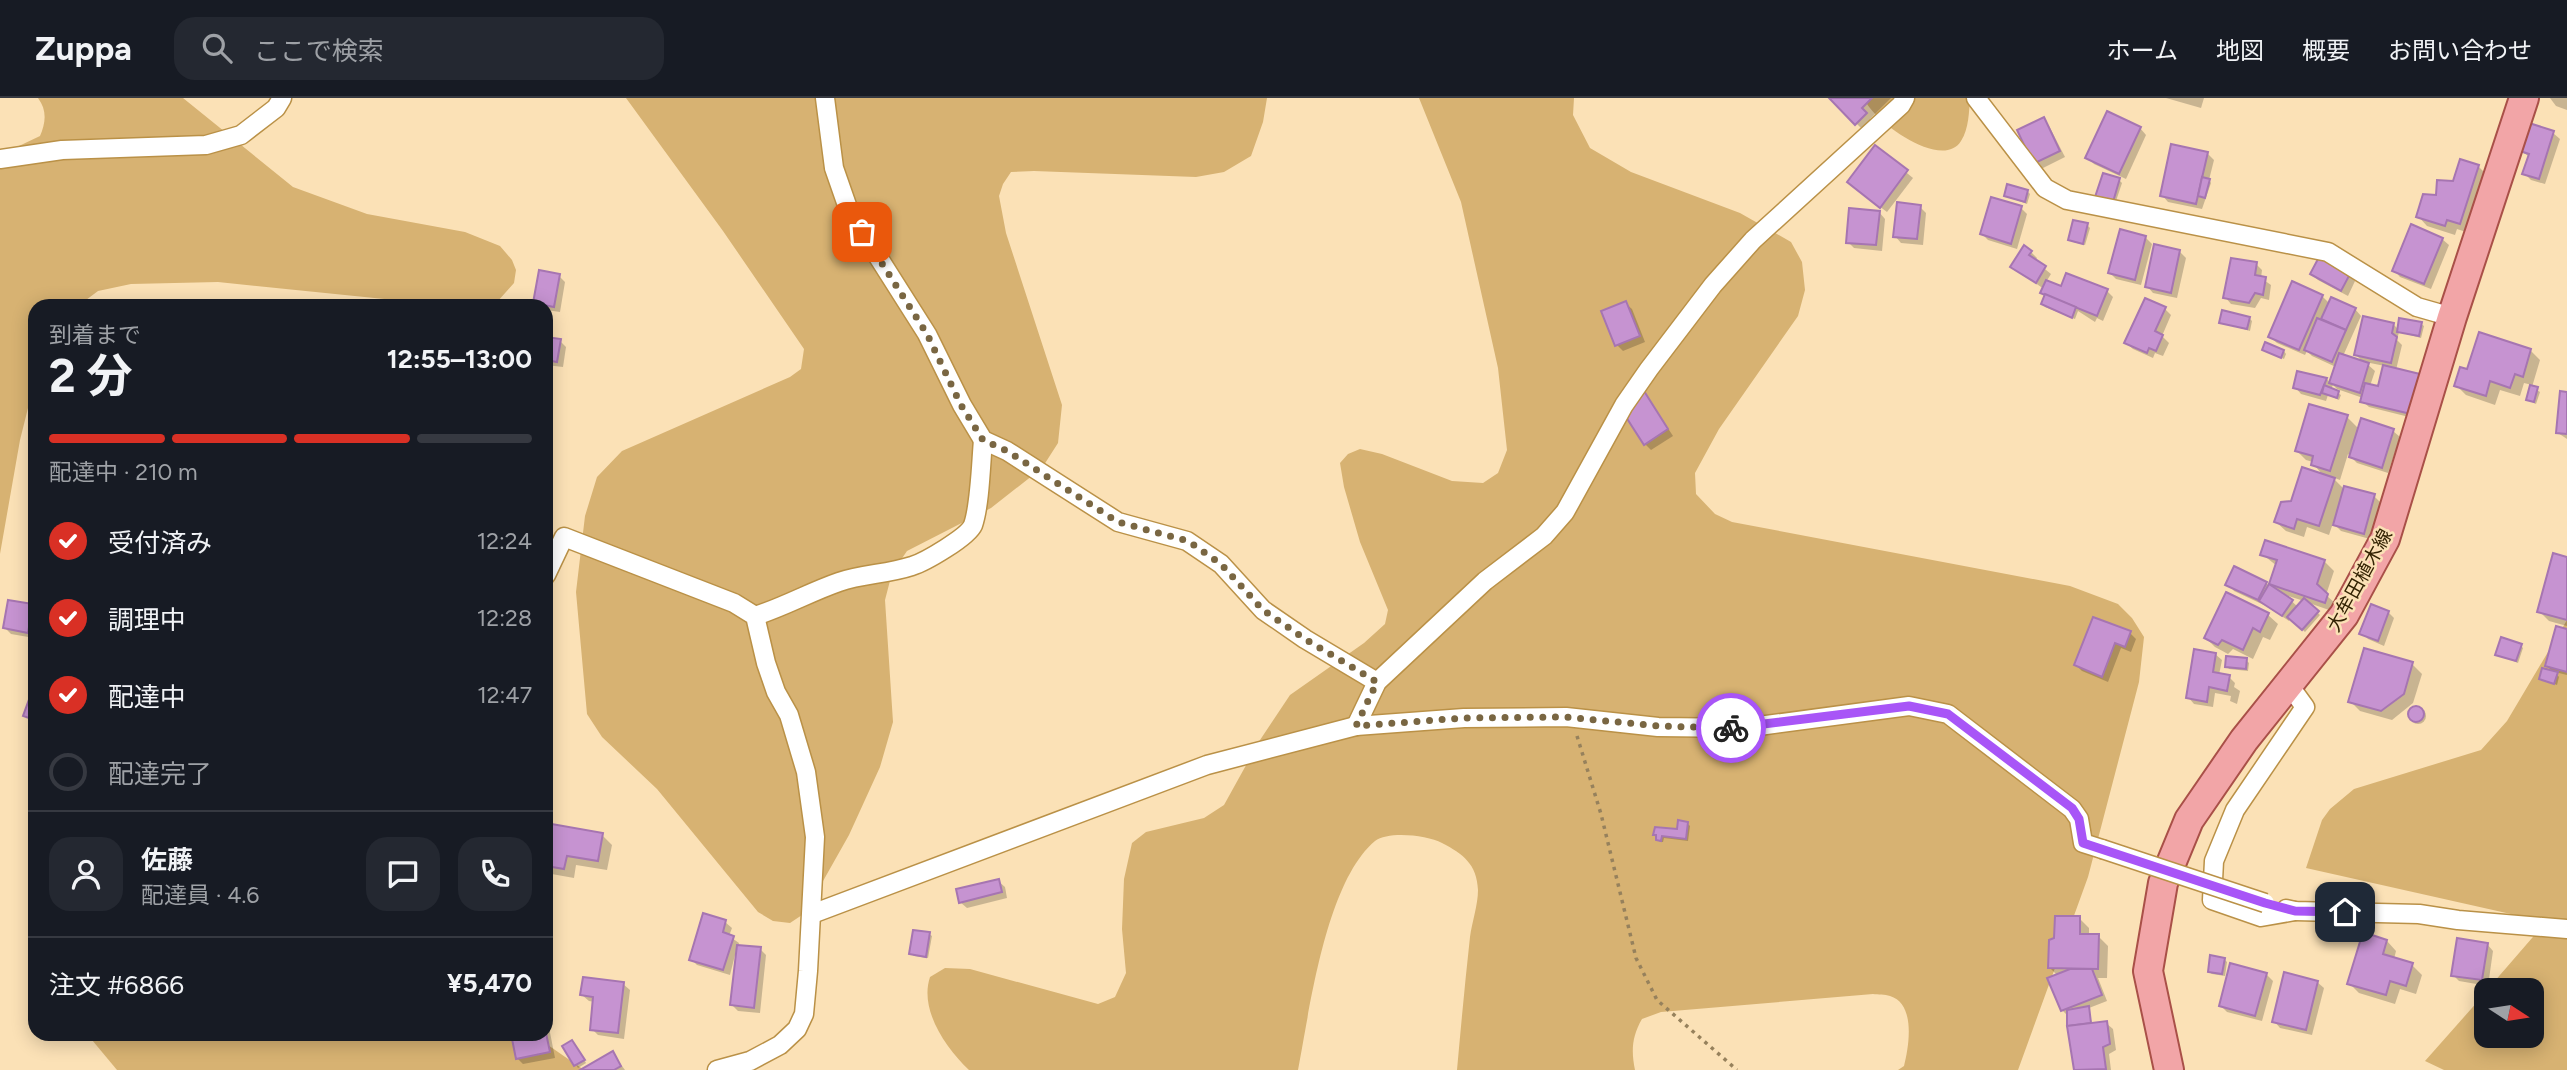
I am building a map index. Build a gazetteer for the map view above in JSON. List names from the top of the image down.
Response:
{
  "streets": {
    "main road": ["大牟田植木線"]
  },
  "north": "right",
  "page": {
    "header": "Zuppa",
    "search": "ここで検索",
    "nav": [
      "ホーム",
      "地図",
      "概要",
      "お問い合わせ"
    ],
    "heading": ["2 分", "到着まで", "12:55–13:00"],
    "panel": [
      "佐藤",
      "配達員 · 4.6",
      "注文 #6866",
      "¥5,470"
    ],
    "bar": "配達中 · 210 m",
    "list": [
      ["受付済み", "12:24"],
      ["調理中", "12:28"],
      ["配達中", "12:47"],
      "配達完了"
    ]
  }
}
